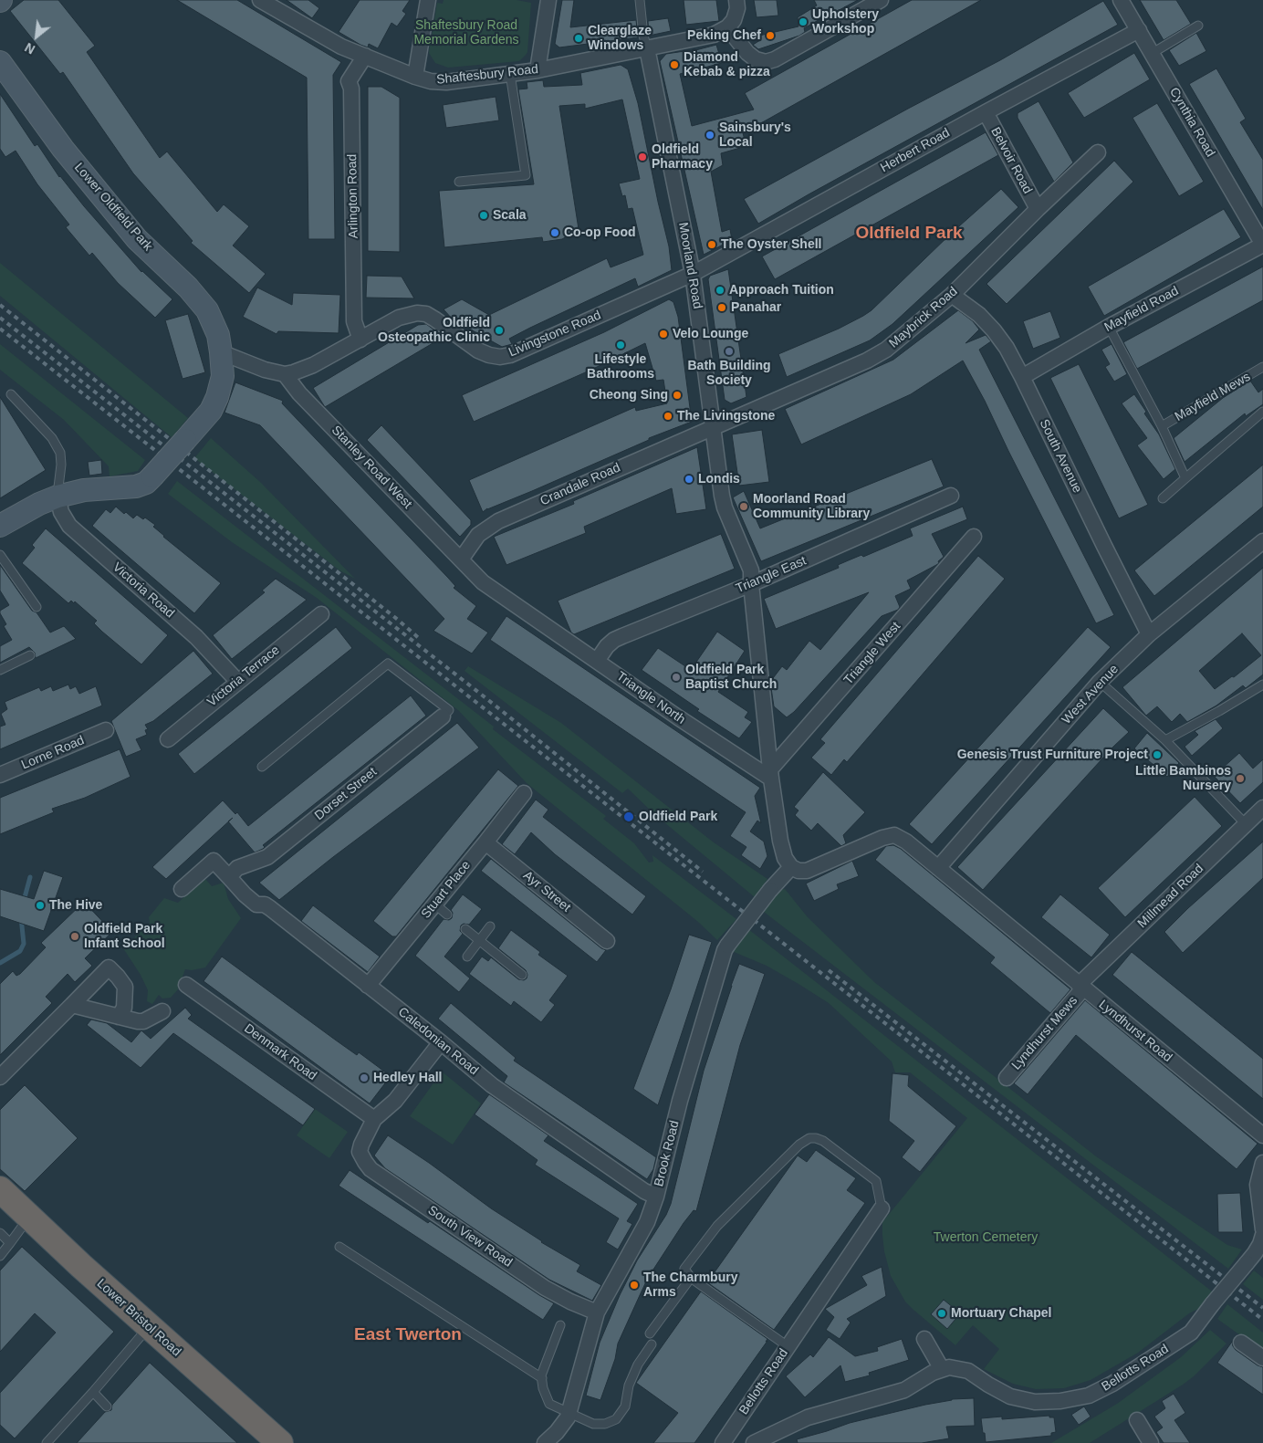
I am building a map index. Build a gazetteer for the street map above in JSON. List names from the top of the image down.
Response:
{
  "streets": {
    "highway": ["Lower Bristol Road"],
    "main road": ["Lower Oldfield Park"],
    "street": [
      "Shaftesbury Road",
      "Cynthia Road",
      "Herbert Road",
      "Belvoir Road",
      "Arlington Road",
      "Moorland Road",
      "Mayfield Road",
      "Maybrick Road",
      "Livingstone Road",
      "South Avenue",
      "Stanley Road West",
      "Crandale Road",
      "Triangle East",
      "Victoria Road",
      "Triangle West",
      "Victoria Terrace",
      "West Avenue",
      "Triangle North",
      "Lorne Road",
      "Dorset Street",
      "Stuart Place",
      "Ayr Street",
      "Millmead Road",
      "Lyndhurst Road",
      "Lyndhurst Mews",
      "Caledonian Road",
      "Denmark Road",
      "Brook Road",
      "South View Road",
      "Bellotts Road"
    ],
    "lane": ["Mayfield Mews"]
  },
  "crossings": [
    ["Shaftesbury Road", "Arlington Road"],
    ["Shaftesbury Road", "Moorland Road"],
    ["Cynthia Road", "Herbert Road"],
    ["Cynthia Road", "Mayfield Road"],
    ["Herbert Road", "Belvoir Road"],
    ["Herbert Road", "Moorland Road"],
    ["Herbert Road", "Livingstone Road"],
    ["Belvoir Road", "Maybrick Road"],
    ["Arlington Road", "Livingstone Road"],
    ["Lower Oldfield Park", "Victoria Road"],
    ["Moorland Road", "Maybrick Road"],
    ["Moorland Road", "Livingstone Road"],
    ["Moorland Road", "Crandale Road"],
    ["Moorland Road", "Triangle East"],
    ["Moorland Road", "Triangle West"],
    ["Moorland Road", "Triangle North"],
    ["Mayfield Road", "Mayfield Mews"],
    ["Mayfield Road", "South Avenue"],
    ["Maybrick Road", "South Avenue"],
    ["Maybrick Road", "Crandale Road"],
    ["Livingstone Road", "Stanley Road West"],
    ["South Avenue", "West Avenue"],
    ["Stanley Road West", "Crandale Road"],
    ["Stanley Road West", "Triangle North"],
    ["Crandale Road", "Triangle North"],
    ["Triangle East", "Triangle North"],
    ["Victoria Road", "Victoria Terrace"],
    ["Triangle West", "Triangle North"],
    ["West Avenue", "Lyndhurst Road"],
    ["Dorset Street", "Caledonian Road"],
    ["Stuart Place", "Ayr Street"],
    ["Stuart Place", "Caledonian Road"],
    ["Millmead Road", "Lyndhurst Road"],
    ["Millmead Road", "Lyndhurst Mews"],
    ["Lyndhurst Road", "Lyndhurst Mews"],
    ["Caledonian Road", "Brook Road"],
    ["Denmark Road", "South View Road"],
    ["Brook Road", "South View Road"]
  ],
  "districts": ["Oldfield Park", "East Twerton"],
  "parks": ["Shaftesbury Road Memorial Gardens", "Twerton Cemetery"],
  "places": [
    "Upholstery Workshop",
    "Peking Chef",
    "Clearglaze Windows",
    "Diamond Kebab & pizza",
    "Sainsbury's Local",
    "Oldfield Pharmacy",
    "Scala",
    "Co-op Food",
    "The Oyster Shell",
    "Approach Tuition",
    "Panahar",
    "Oldfield Osteopathic Clinic",
    "Velo Lounge",
    "Lifestyle Bathrooms",
    "Bath Building Society",
    "Cheong Sing",
    "The Livingstone",
    "Londis",
    "Moorland Road Community Library",
    "Oldfield Park Baptist Church",
    "Genesis Trust Furniture Project",
    "Little Bambinos Nursery",
    "Oldfield Park",
    "The Hive",
    "Oldfield Park Infant School",
    "Hedley Hall",
    "The Charmbury Arms",
    "Mortuary Chapel"
  ],
  "north": "bottom left"
}
